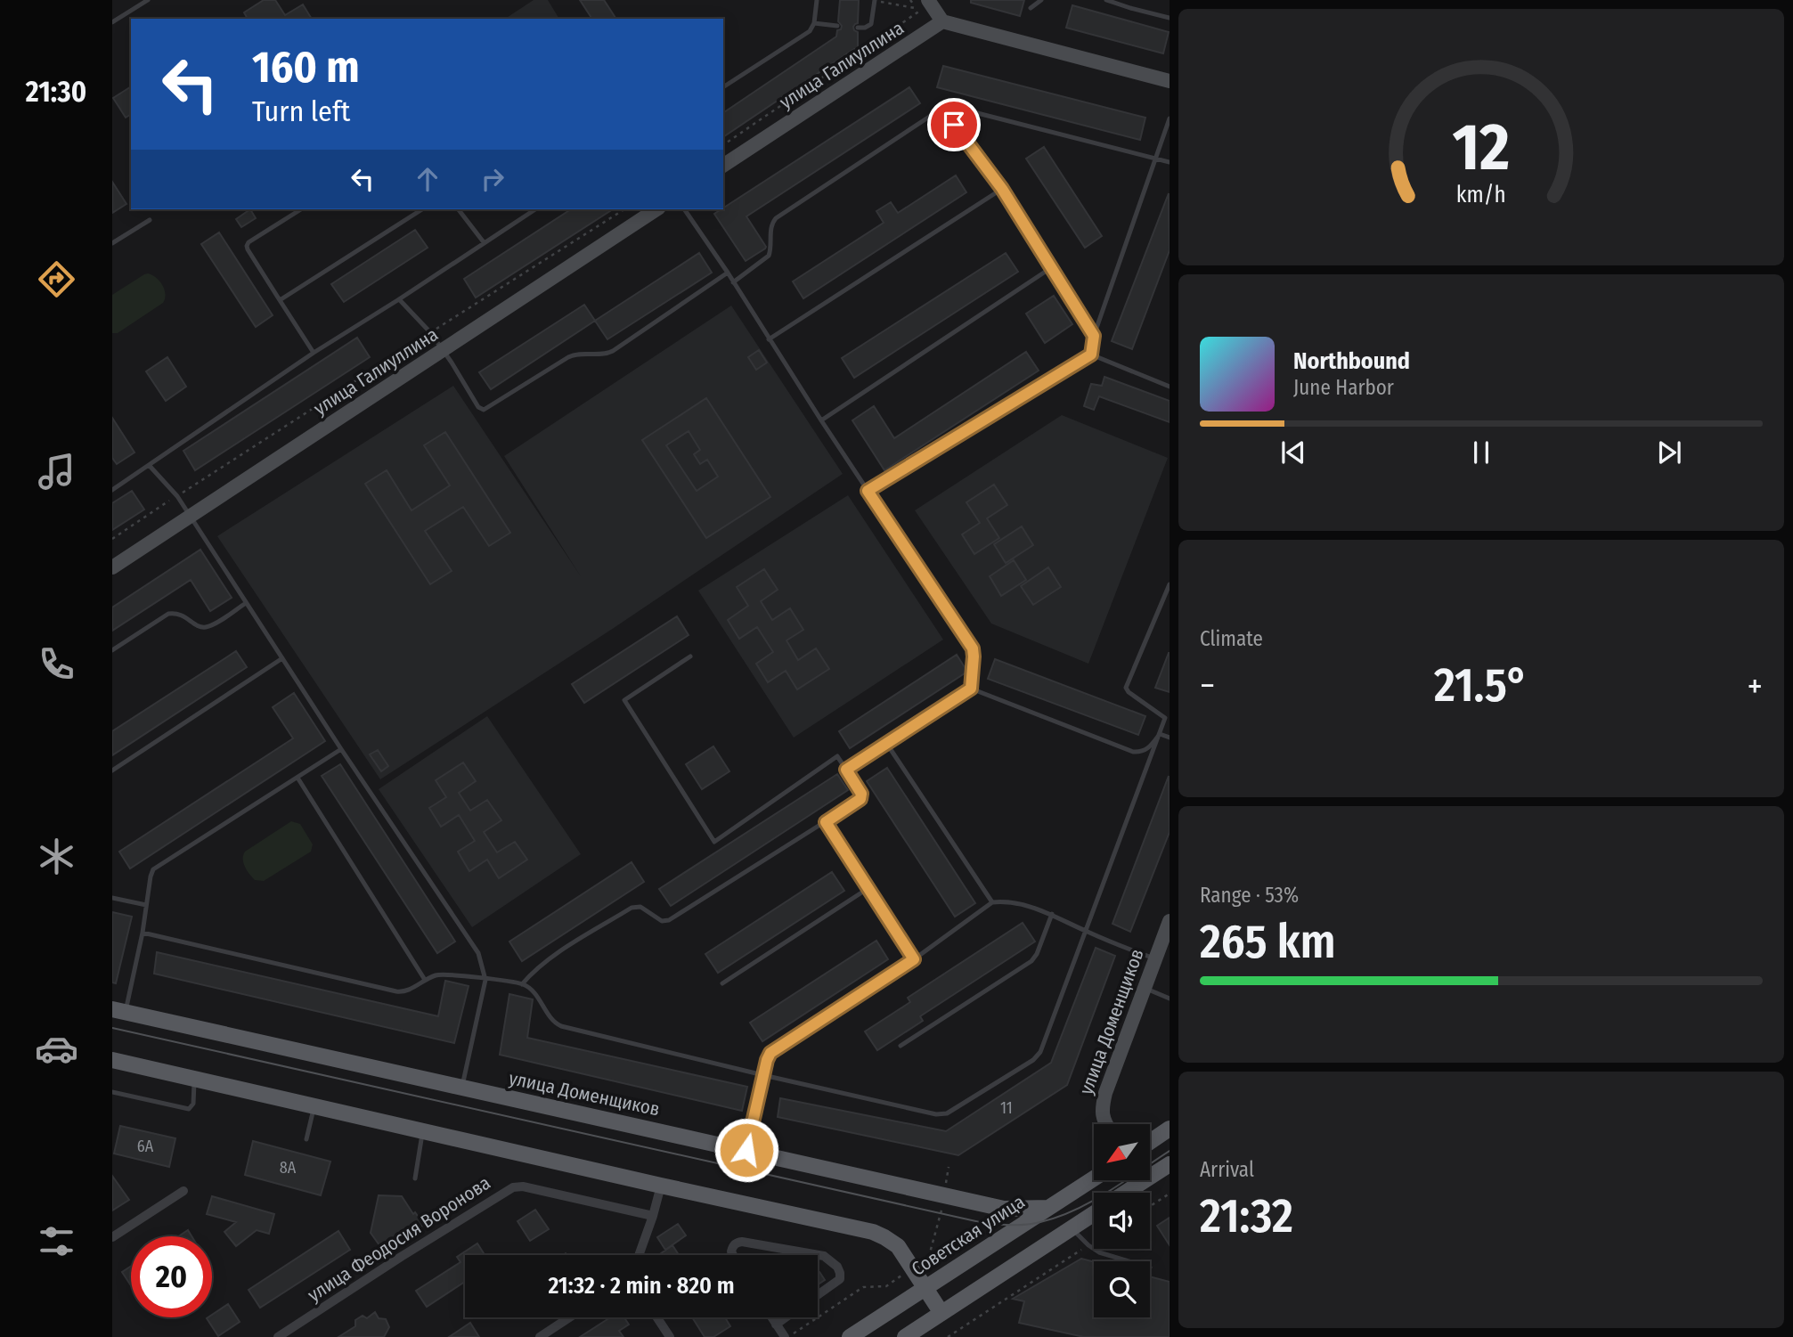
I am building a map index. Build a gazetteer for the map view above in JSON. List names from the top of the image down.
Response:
{
  "streets": {
    "main road": ["улица Доменщиков", "Советская улица"],
    "street": ["улица Галиуллина", "улица Феодосия Воронова"]
  },
  "crossings": [
    ["улица Доменщиков", "Советская улица"]
  ],
  "house_numbers": ["11", "6А", "8А"],
  "north": "bottom left",
  "page": {
    "tabs": "21:30",
    "turn": ["160 m", "Turn left"],
    "song": ["Northbound", "June Harbor"],
    "tile": [
      "Climate",
      ["Range · 53%", "265 km"],
      ["Arrival", "21:32"]
    ],
    "heat": ["−", "21.5°", "+"],
    "limit": "20",
    "trip": "21:32 · 2 min · 820 m",
    "gauge": ["12", "km/h"]
  }
}
